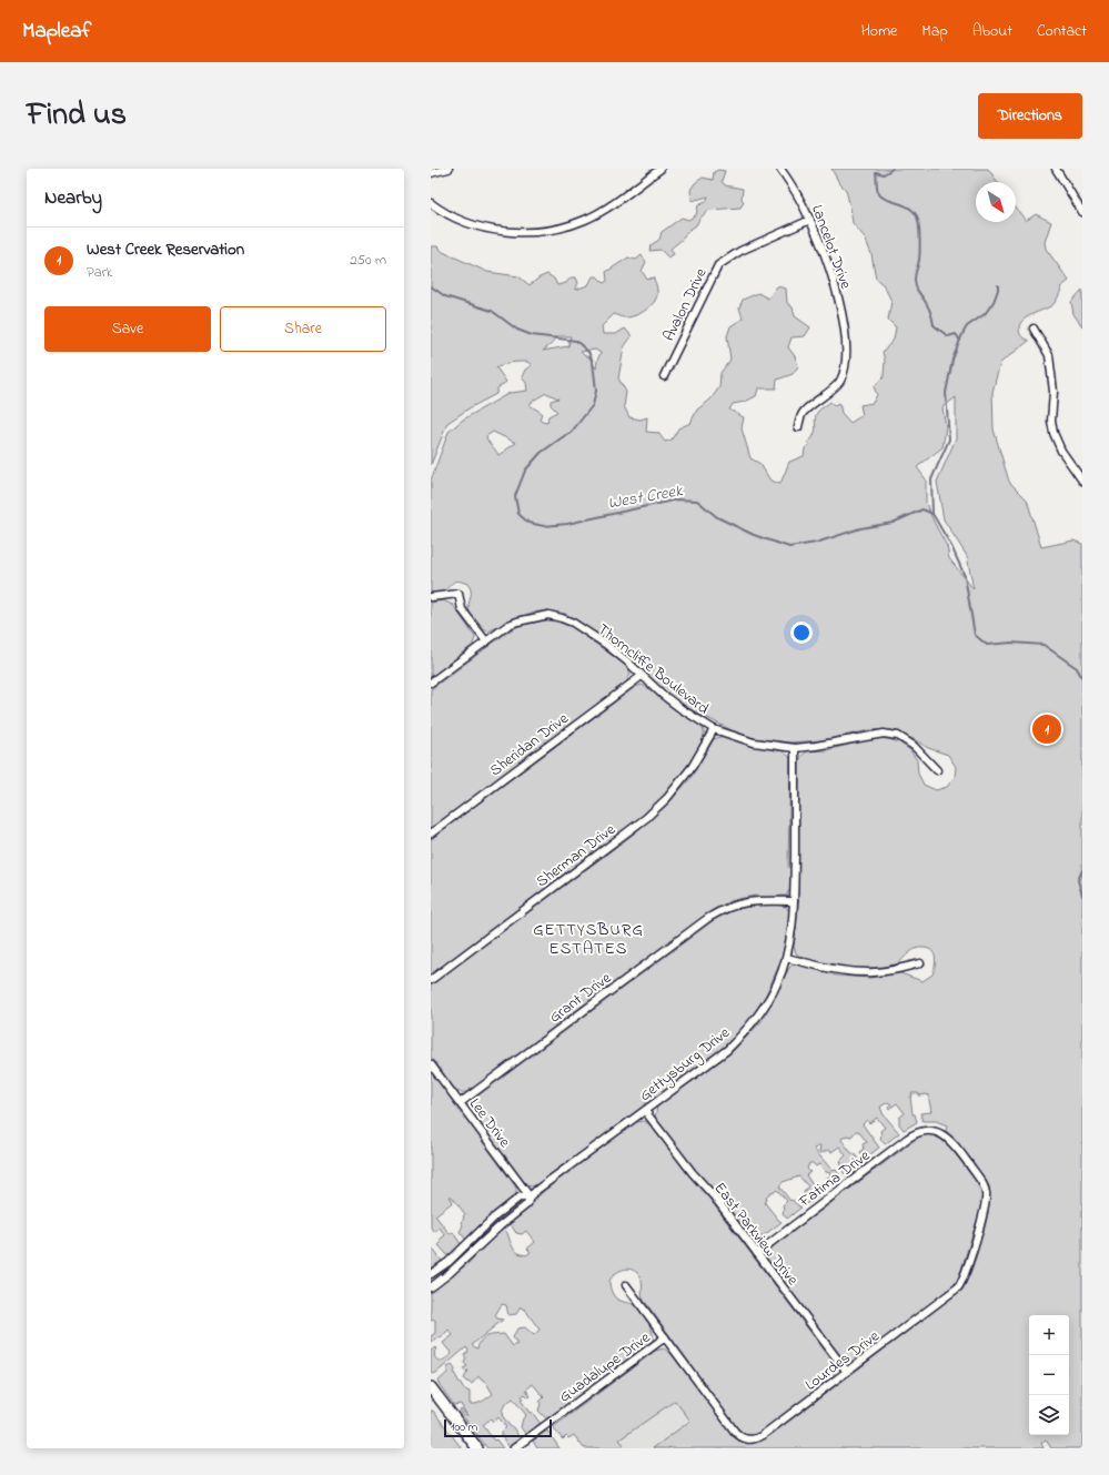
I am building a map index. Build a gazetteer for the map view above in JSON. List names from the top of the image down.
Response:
{
  "streets": {
    "street": [
      "Lancelot Drive",
      "Avalon Drive",
      "Thorncliffe Boulevard",
      "Sheridan Drive",
      "Sherman Drive",
      "Grant Drive",
      "Gettysburg Drive",
      "Lee Drive",
      "Fatima Drive",
      "East Parkview Drive",
      "Lourdes Drive",
      "Guadalupe Drive"
    ]
  },
  "crossings": [
    ["Lancelot Drive", "Avalon Drive"],
    ["Thorncliffe Boulevard", "Sheridan Drive"],
    ["Thorncliffe Boulevard", "Sherman Drive"],
    ["Thorncliffe Boulevard", "Gettysburg Drive"],
    ["Grant Drive", "Gettysburg Drive"],
    ["Grant Drive", "Lee Drive"],
    ["Gettysburg Drive", "Lee Drive"],
    ["Gettysburg Drive", "East Parkview Drive"],
    ["Fatima Drive", "East Parkview Drive"],
    ["Fatima Drive", "Lourdes Drive"],
    ["East Parkview Drive", "Lourdes Drive"],
    ["Lourdes Drive", "Guadalupe Drive"]
  ],
  "districts": ["GETTYSBURG ESTATES"],
  "water": ["West Creek"],
  "scale_bar": "100 m",
  "north": "bottom right",
  "page": {
    "header": "Mapleaf",
    "nav": [
      "Home",
      "Map",
      "About",
      "Contact"
    ],
    "title": "Find us",
    "buttons": [
      "Directions",
      ["Save", "Share"]
    ],
    "heading": "Nearby",
    "list": [
      {
        "mark": "1",
        "name": "West Creek Reservation",
        "note": "Park",
        "value": "250 m"
      }
    ],
    "pins": "1",
    "map_buttons": ["+", "−"],
    "scale": "100 m"
  }
}
